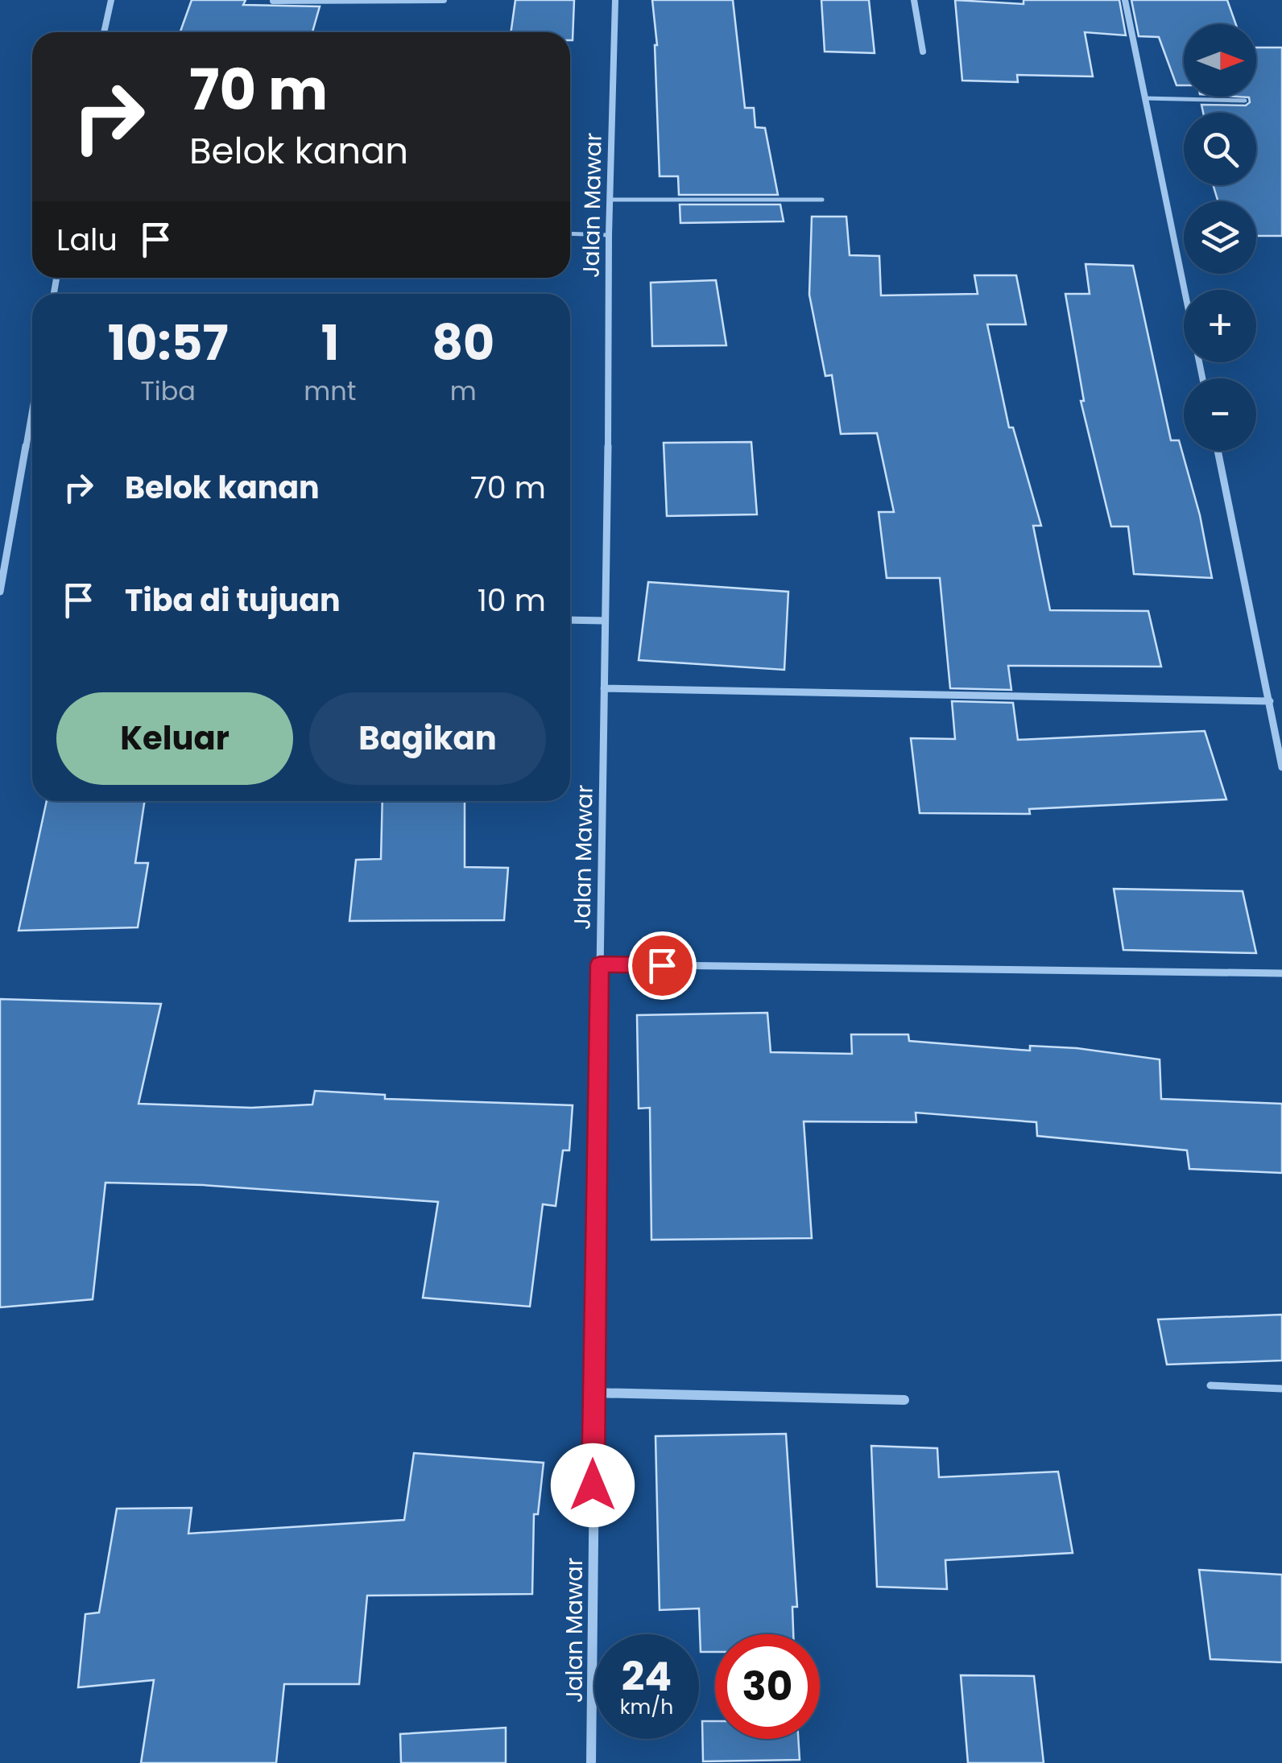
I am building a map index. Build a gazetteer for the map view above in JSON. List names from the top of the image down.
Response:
{
  "streets": {
    "street": ["Jalan Mawar"]
  },
  "north": "right",
  "page": {
    "map_buttons": ["+", "−"],
    "turn": ["70 m", "Belok kanan"],
    "then": "Lalu",
    "eta": [
      "10:57",
      "Tiba",
      "1",
      "mnt",
      "80",
      "m"
    ],
    "list": [
      {
        "name": "Belok kanan",
        "value": "70 m"
      },
      {
        "name": "Tiba di tujuan",
        "value": "10 m"
      }
    ],
    "buttons": ["Keluar", "Bagikan"],
    "speed": "24 km/h",
    "limit": "30"
  }
}
